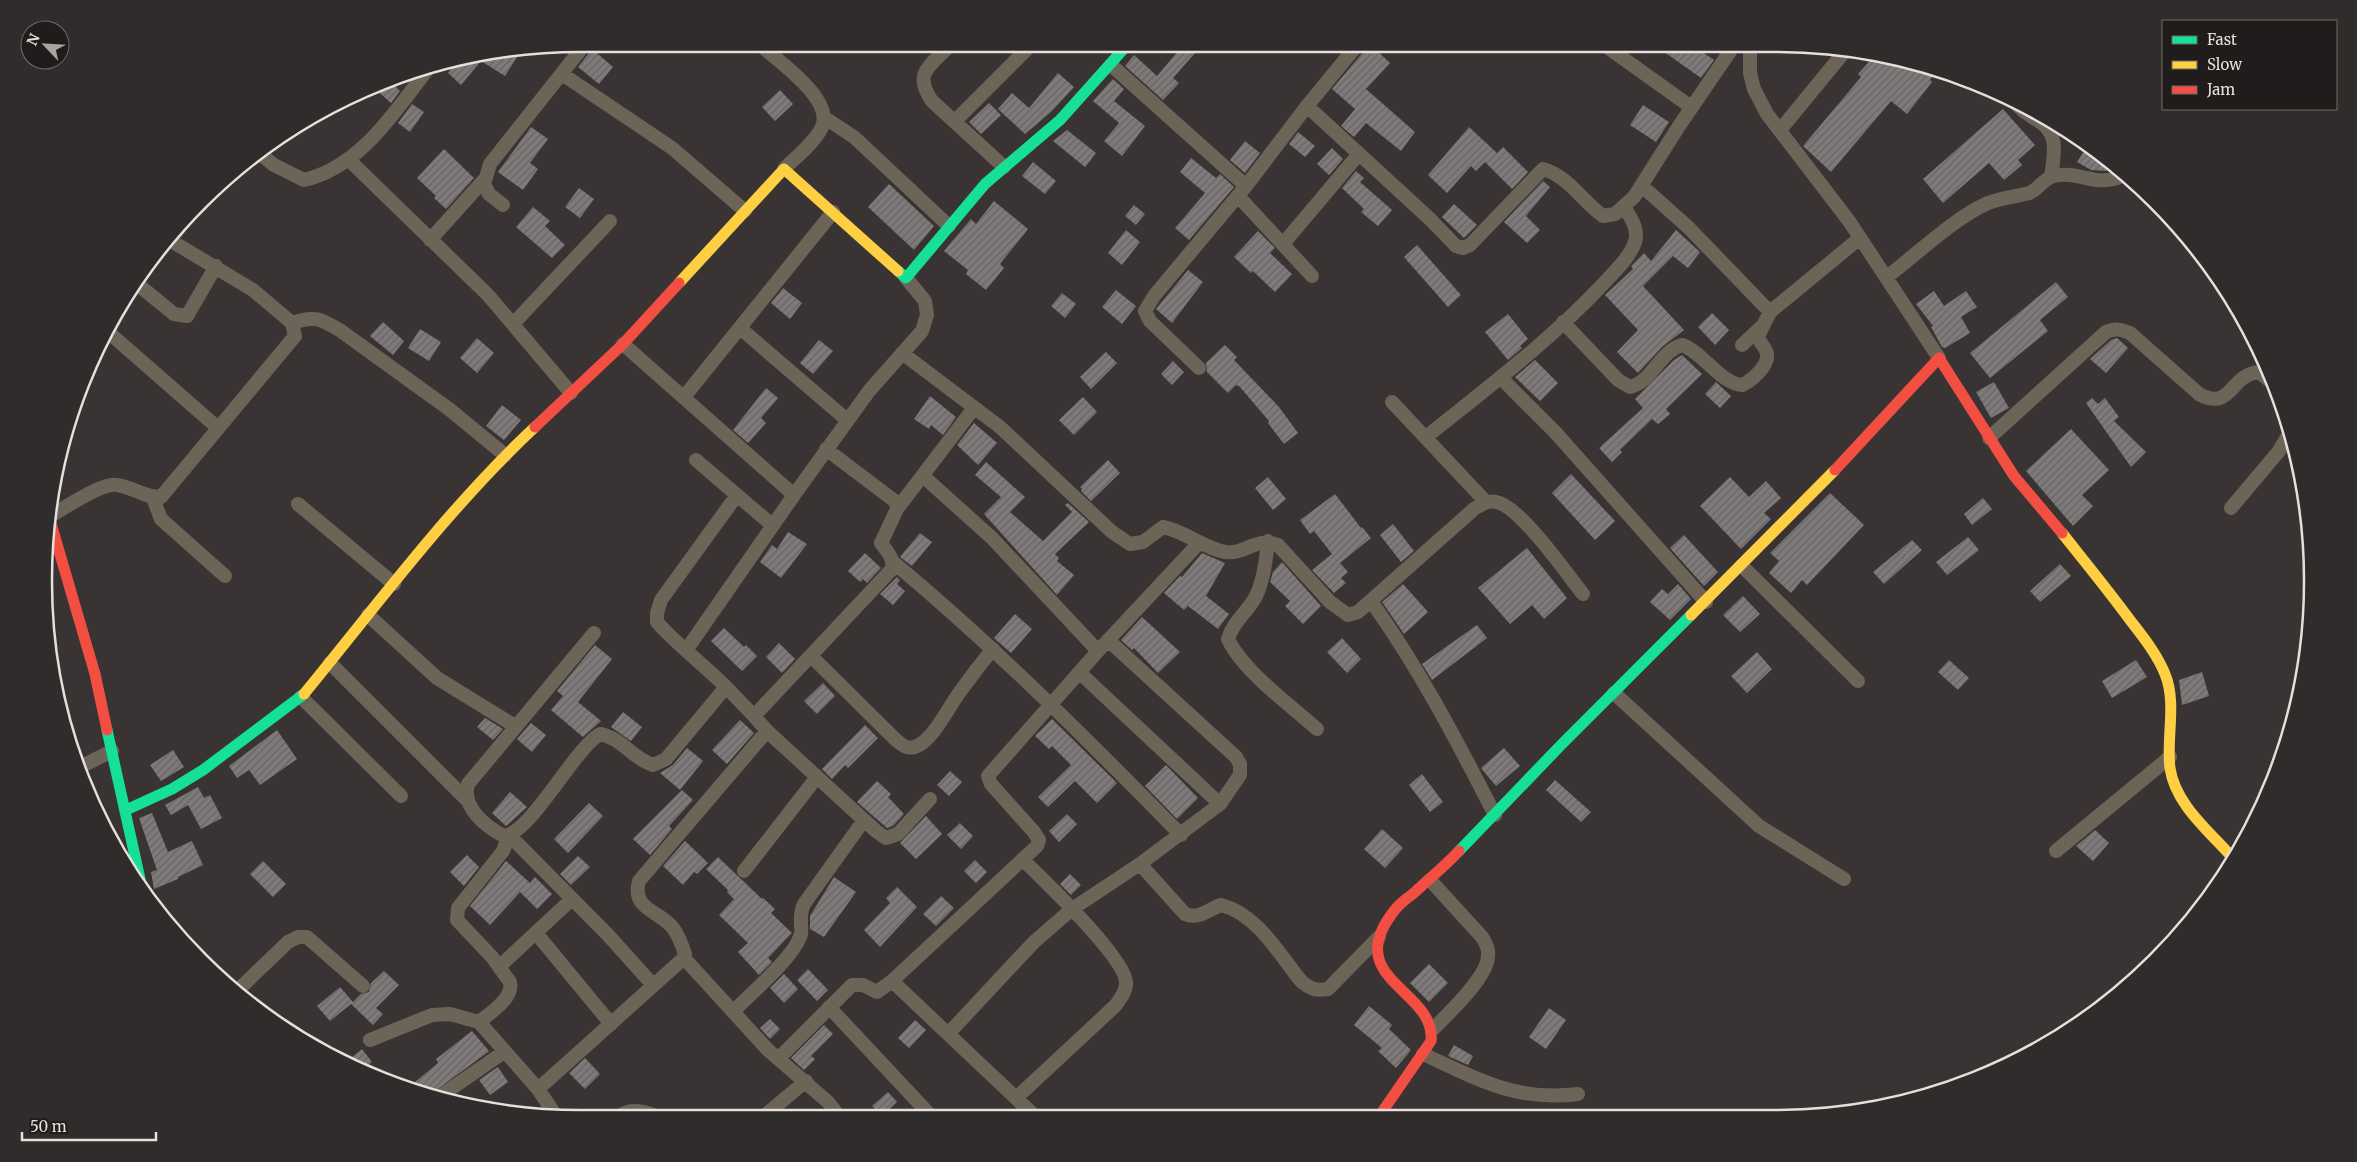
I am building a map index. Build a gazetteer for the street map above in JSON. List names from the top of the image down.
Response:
{
  "legend": ["Fast", "Slow", "Jam"],
  "scale_bar": "50 m",
  "north": "top left"
}
